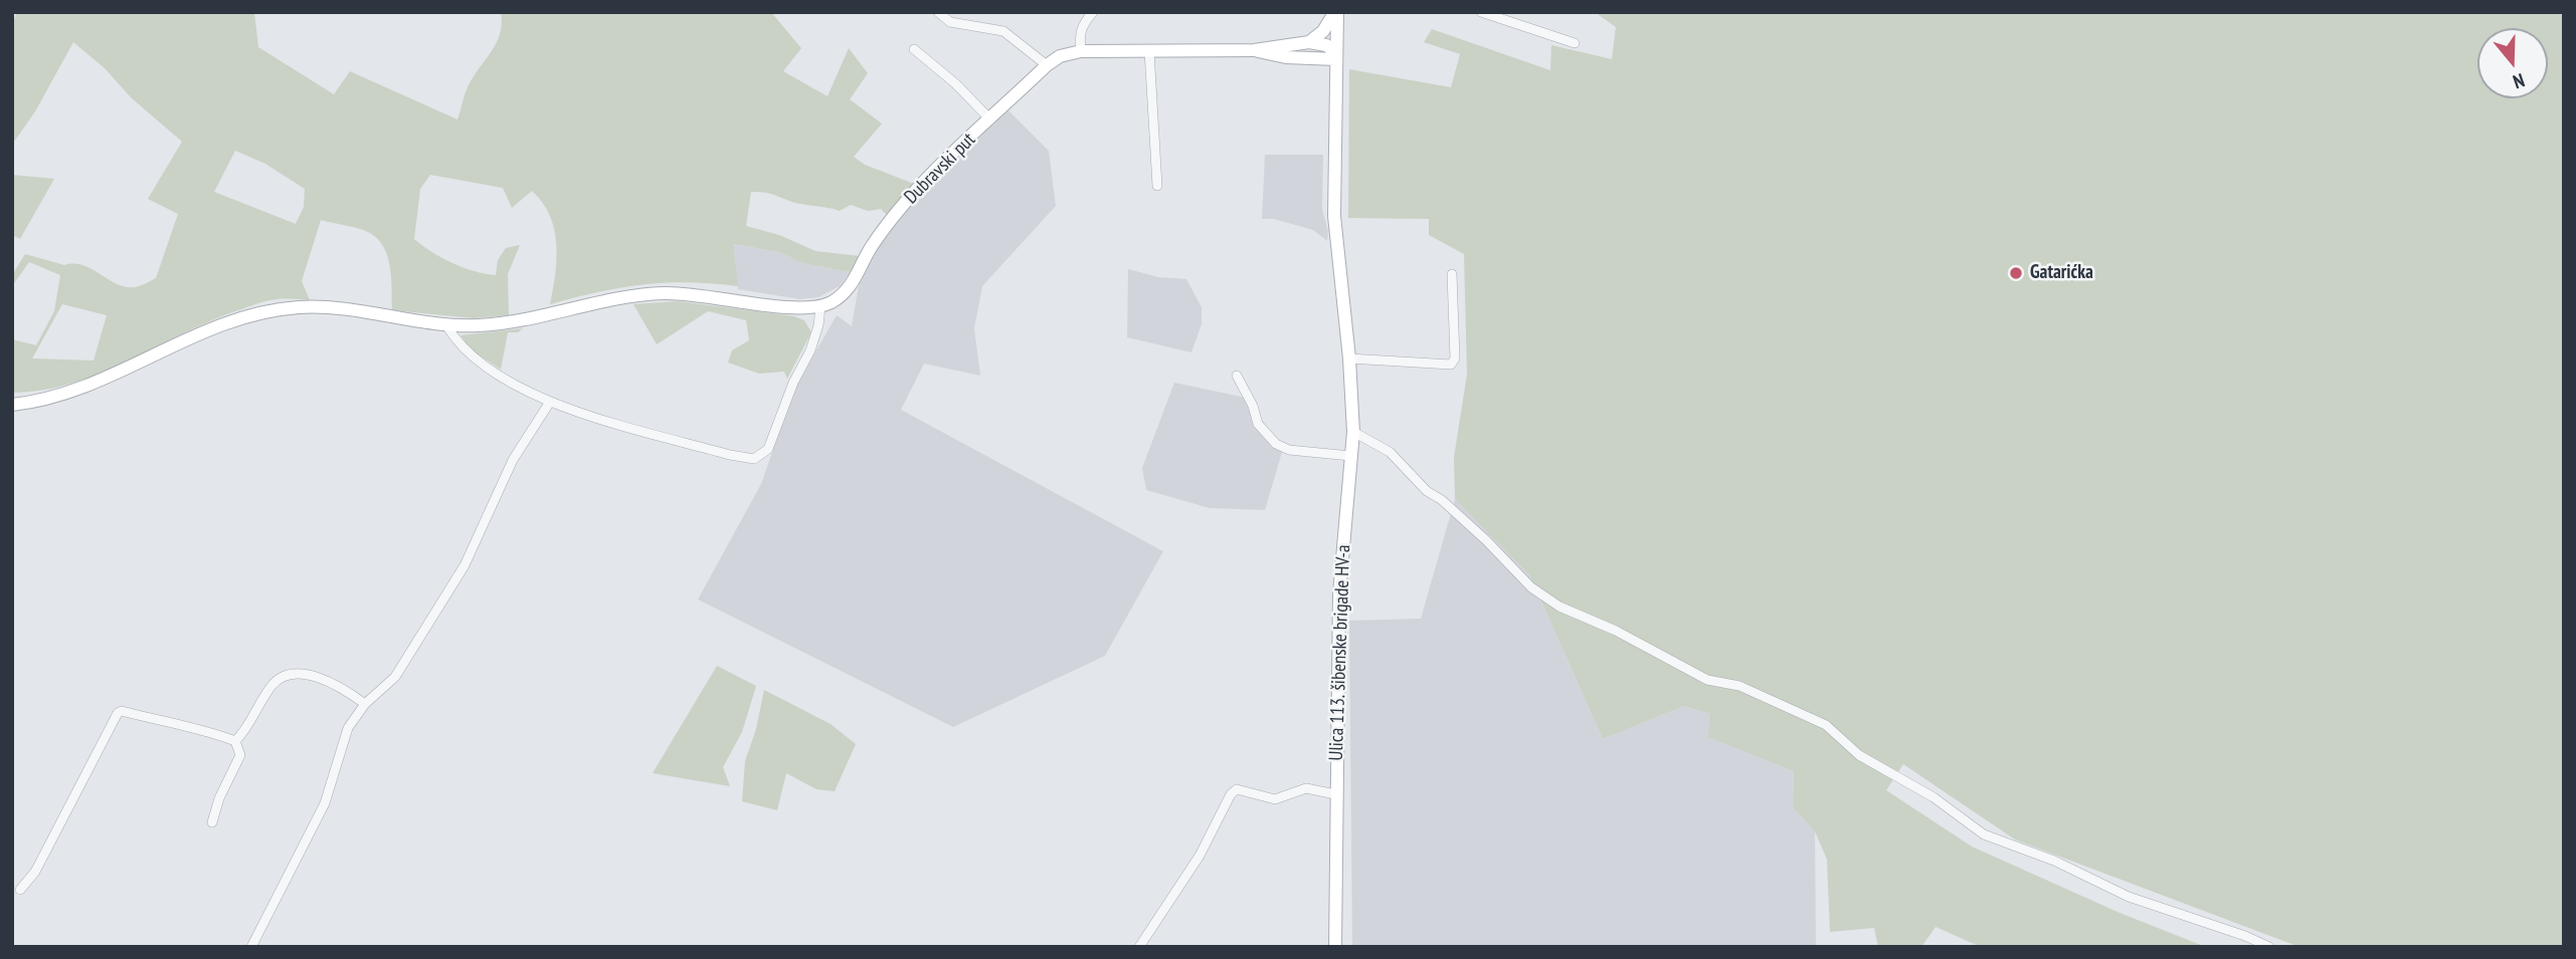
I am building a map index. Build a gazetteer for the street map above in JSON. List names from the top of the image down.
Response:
{
  "streets": {
    "main road": ["Dubravski put", "Ulica 113. šibenske brigade HV-a"]
  },
  "crossings": [
    ["Dubravski put", "Ulica 113. šibenske brigade HV-a"]
  ],
  "places": ["Gatarićka"],
  "north": "bottom"
}
